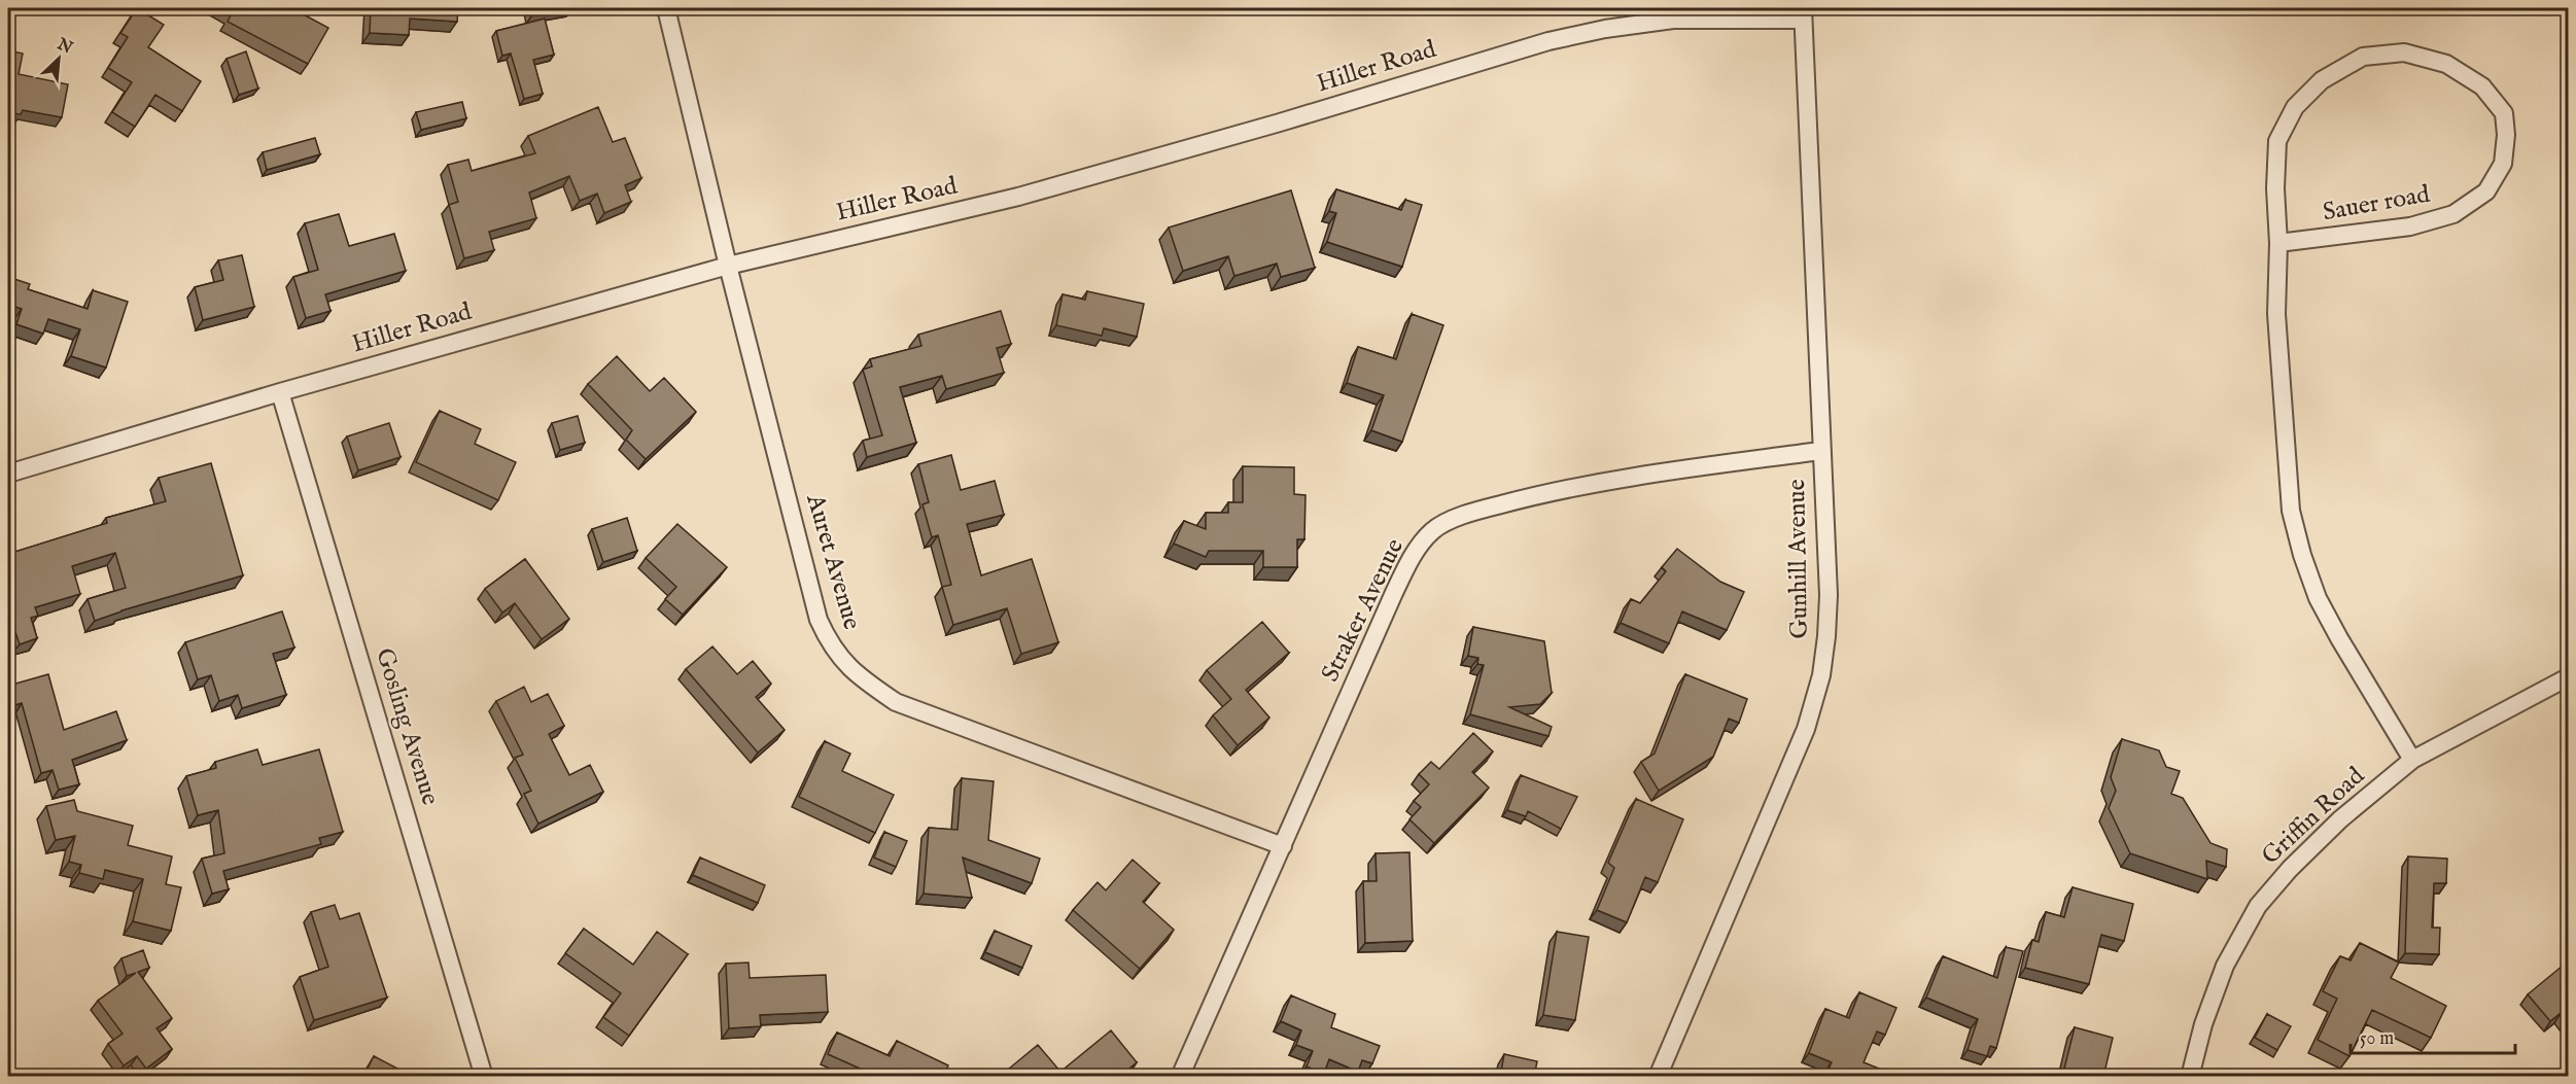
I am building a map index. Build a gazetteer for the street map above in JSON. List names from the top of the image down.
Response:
{
  "streets": {
    "street": [
      "Hiller Road",
      "Sauer road",
      "Gunhill Avenue",
      "Auret Avenue",
      "Straker Avenue",
      "Gosling Avenue",
      "Griffin Road"
    ]
  },
  "crossings": [
    ["Hiller Road", "Gunhill Avenue"],
    ["Hiller Road", "Auret Avenue"],
    ["Hiller Road", "Gosling Avenue"],
    ["Sauer road", "Griffin Road"],
    ["Gunhill Avenue", "Straker Avenue"],
    ["Auret Avenue", "Straker Avenue"]
  ],
  "scale_bar": "50 m",
  "north": "top right"
}
